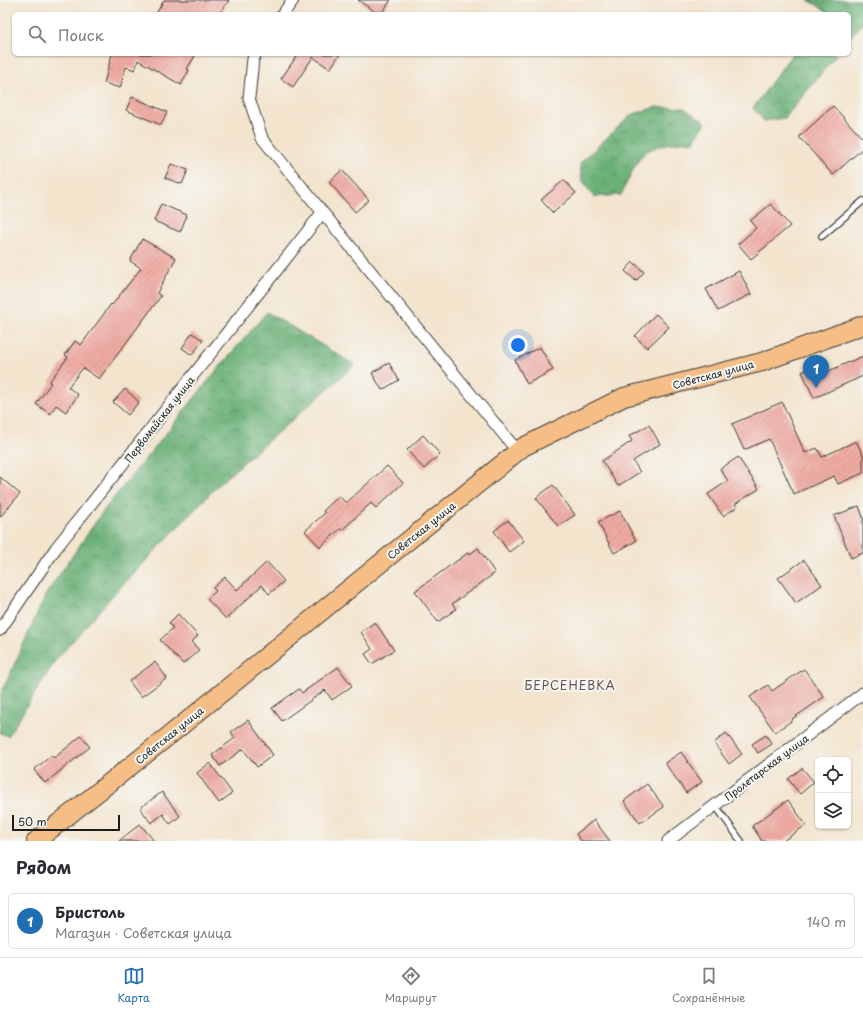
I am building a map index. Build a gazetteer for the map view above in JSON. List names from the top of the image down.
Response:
{
  "streets": {
    "main road": ["Советская улица"],
    "street": ["Первомайская улица", "Пролетарская улица"]
  },
  "districts": ["БЕРСЕНЕВКА"],
  "scale_bar": "50 m",
  "page": {
    "search": "Поиск",
    "pins": "1",
    "scale": "50 m",
    "heading": "Рядом",
    "list": [
      {
        "mark": "1",
        "name": "Бристоль",
        "note": "Магазин · Советская улица",
        "value": "140 m"
      }
    ],
    "nav": ["Карта", "Маршрут", "Сохранённые"]
  }
}
